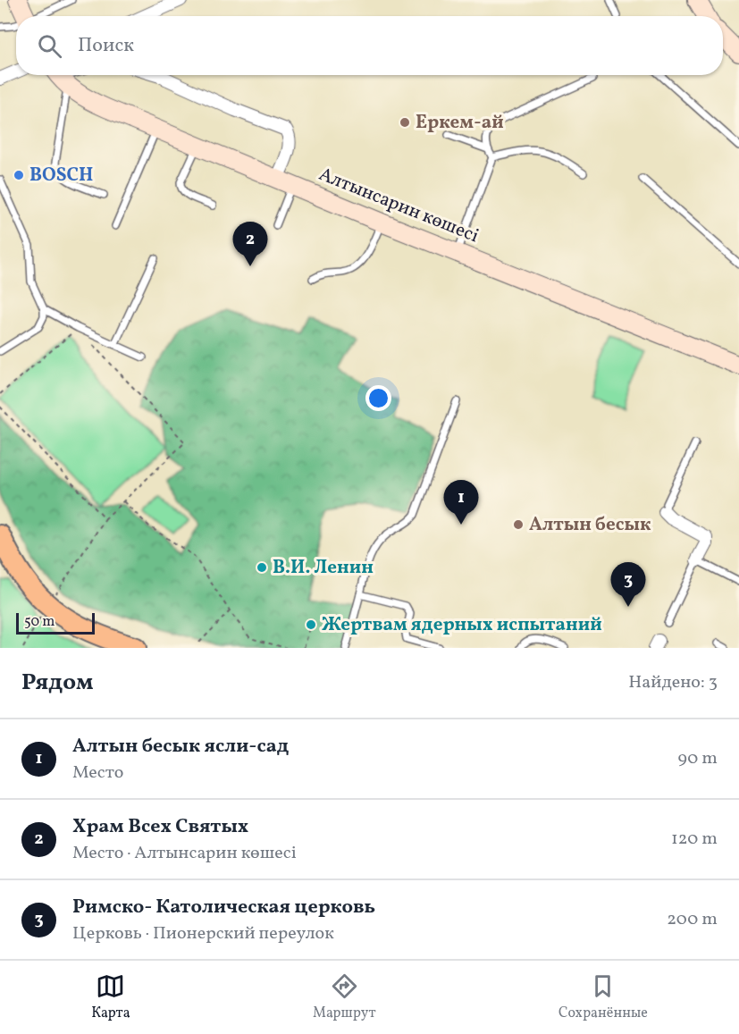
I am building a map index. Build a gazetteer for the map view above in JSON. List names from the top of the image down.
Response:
{
  "streets": {
    "street": ["Алтынсарин көшесі"]
  },
  "places": [
    "Еркем-ай",
    "BOSCH",
    "Алтын бесык",
    "В.И. Ленин",
    "Жертвам ядерных испытаний"
  ],
  "scale_bar": "50 m",
  "page": {
    "search": "Поиск",
    "pins": ["2", "1", "3"],
    "scale": "50 m",
    "heading": ["Рядом", "Найдено: 3"],
    "list": [
      {
        "mark": "1",
        "name": "Алтын бесык ясли-сад",
        "note": "Место",
        "value": "90 m"
      },
      {
        "mark": "2",
        "name": "Храм Всех Святых",
        "note": "Место · Алтынсарин көшесі",
        "value": "120 m"
      },
      {
        "mark": "3",
        "name": "Римско- Католическая церковь",
        "note": "Церковь · Пионерский переулок",
        "value": "200 m"
      }
    ],
    "nav": ["Карта", "Маршрут", "Сохранённые"]
  }
}
